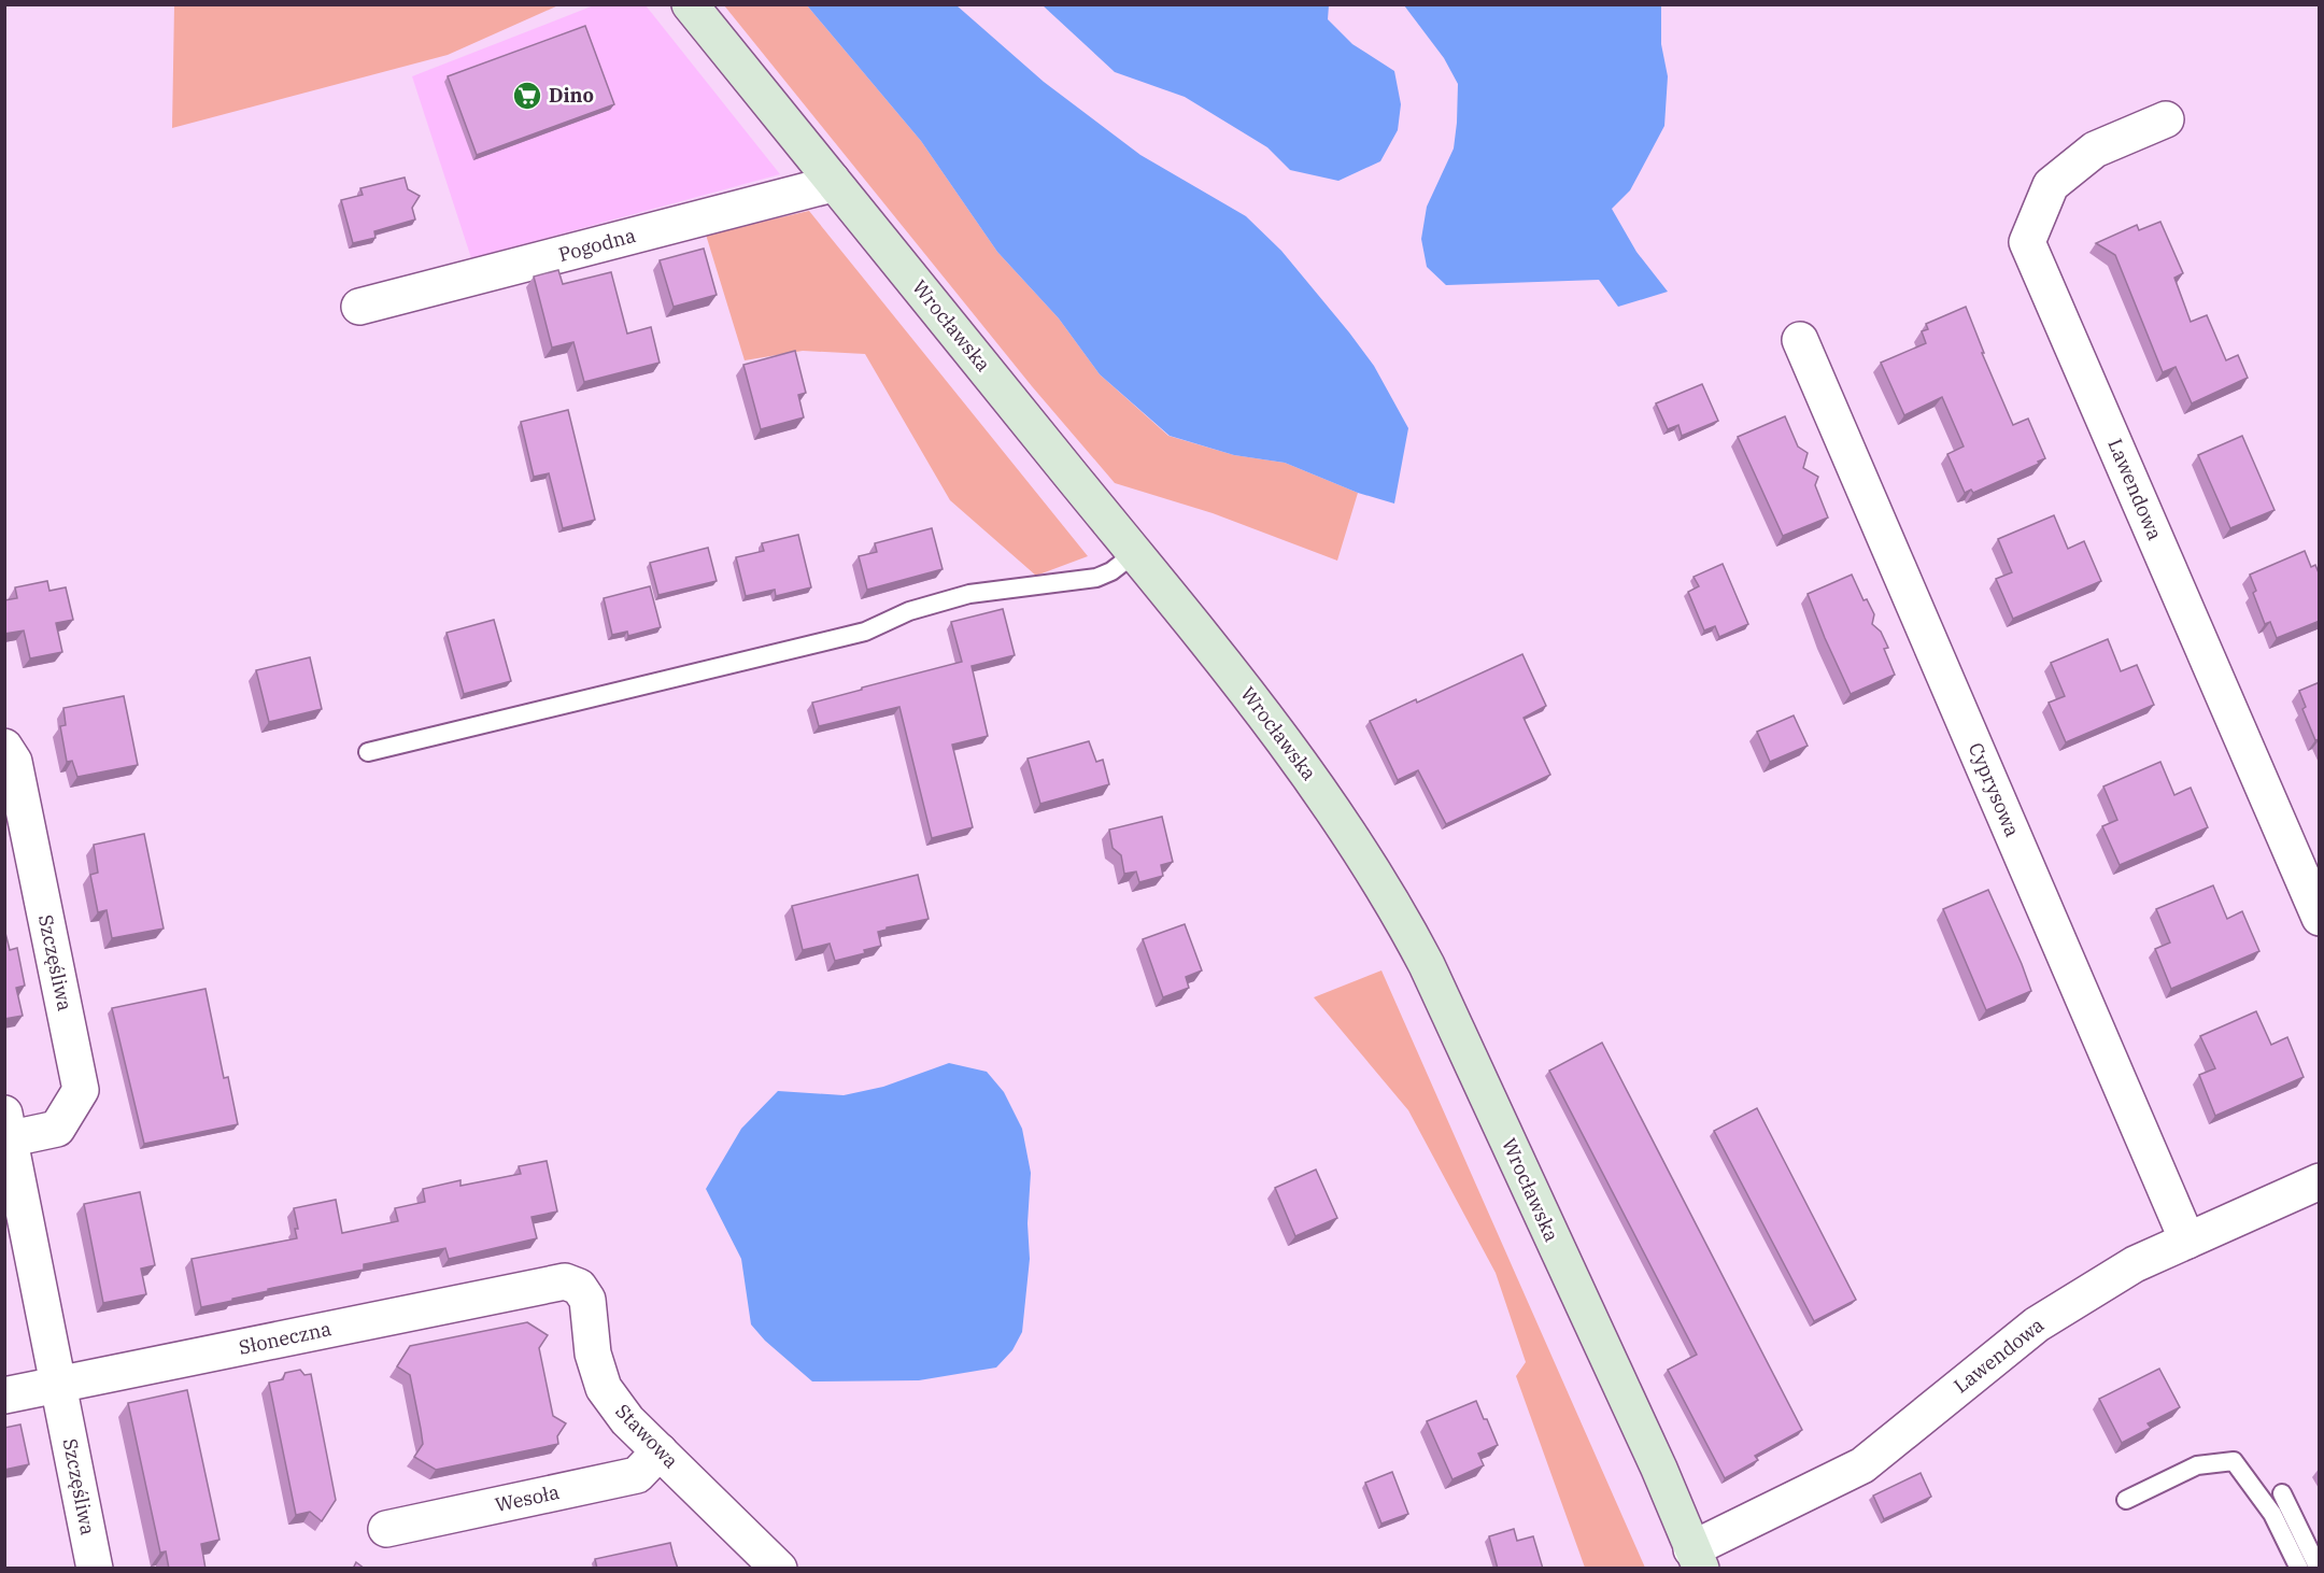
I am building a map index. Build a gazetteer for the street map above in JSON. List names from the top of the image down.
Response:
{
  "streets": {
    "main road": ["Wrocławska"],
    "street": [
      "Pogodna",
      "Lawendowa",
      "Cyprysowa",
      "Szczęśliwa",
      "Słoneczna",
      "Stawowa",
      "Wesoła"
    ]
  },
  "crossings": [
    ["Pogodna", "Wrocławska"],
    ["Wrocławska", "Lawendowa"],
    ["Lawendowa", "Cyprysowa"],
    ["Szczęśliwa", "Słoneczna"],
    ["Słoneczna", "Stawowa"],
    ["Stawowa", "Wesoła"]
  ],
  "places": {
    "supermarket": ["Dino"]
  }
}
